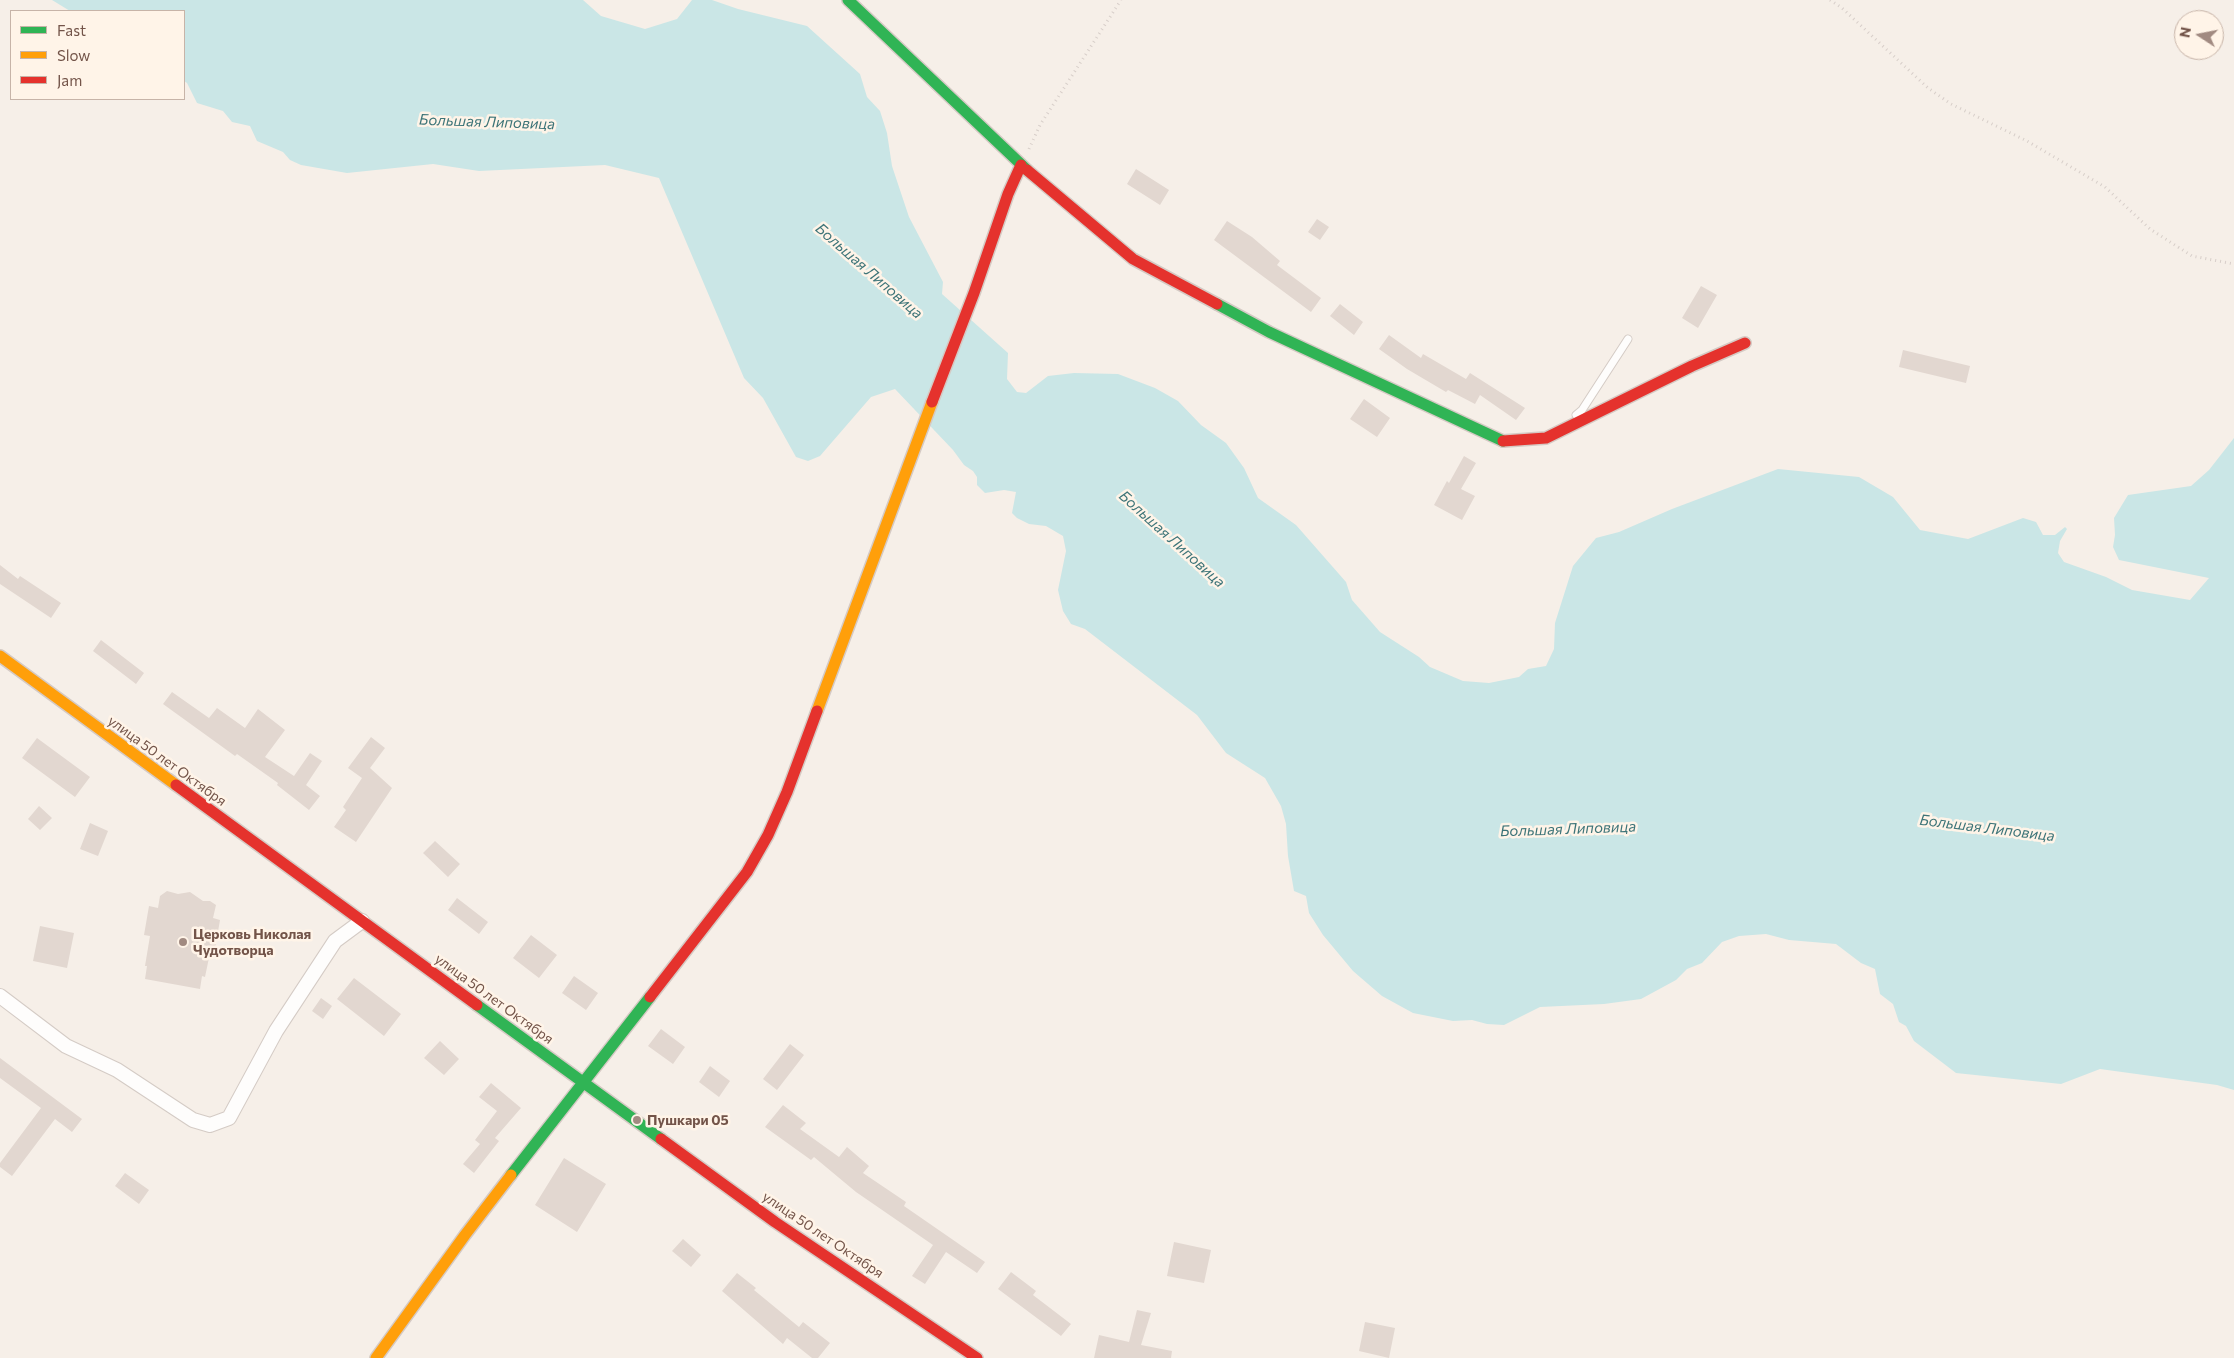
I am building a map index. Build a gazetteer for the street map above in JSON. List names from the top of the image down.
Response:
{
  "streets": {
    "street": ["улица 50 лет Октября"]
  },
  "water": ["Большая Липовица"],
  "places": ["Церковь Николая Чудотворца", "Пушкари 05"],
  "legend": ["Fast", "Slow", "Jam"],
  "north": "left"
}
